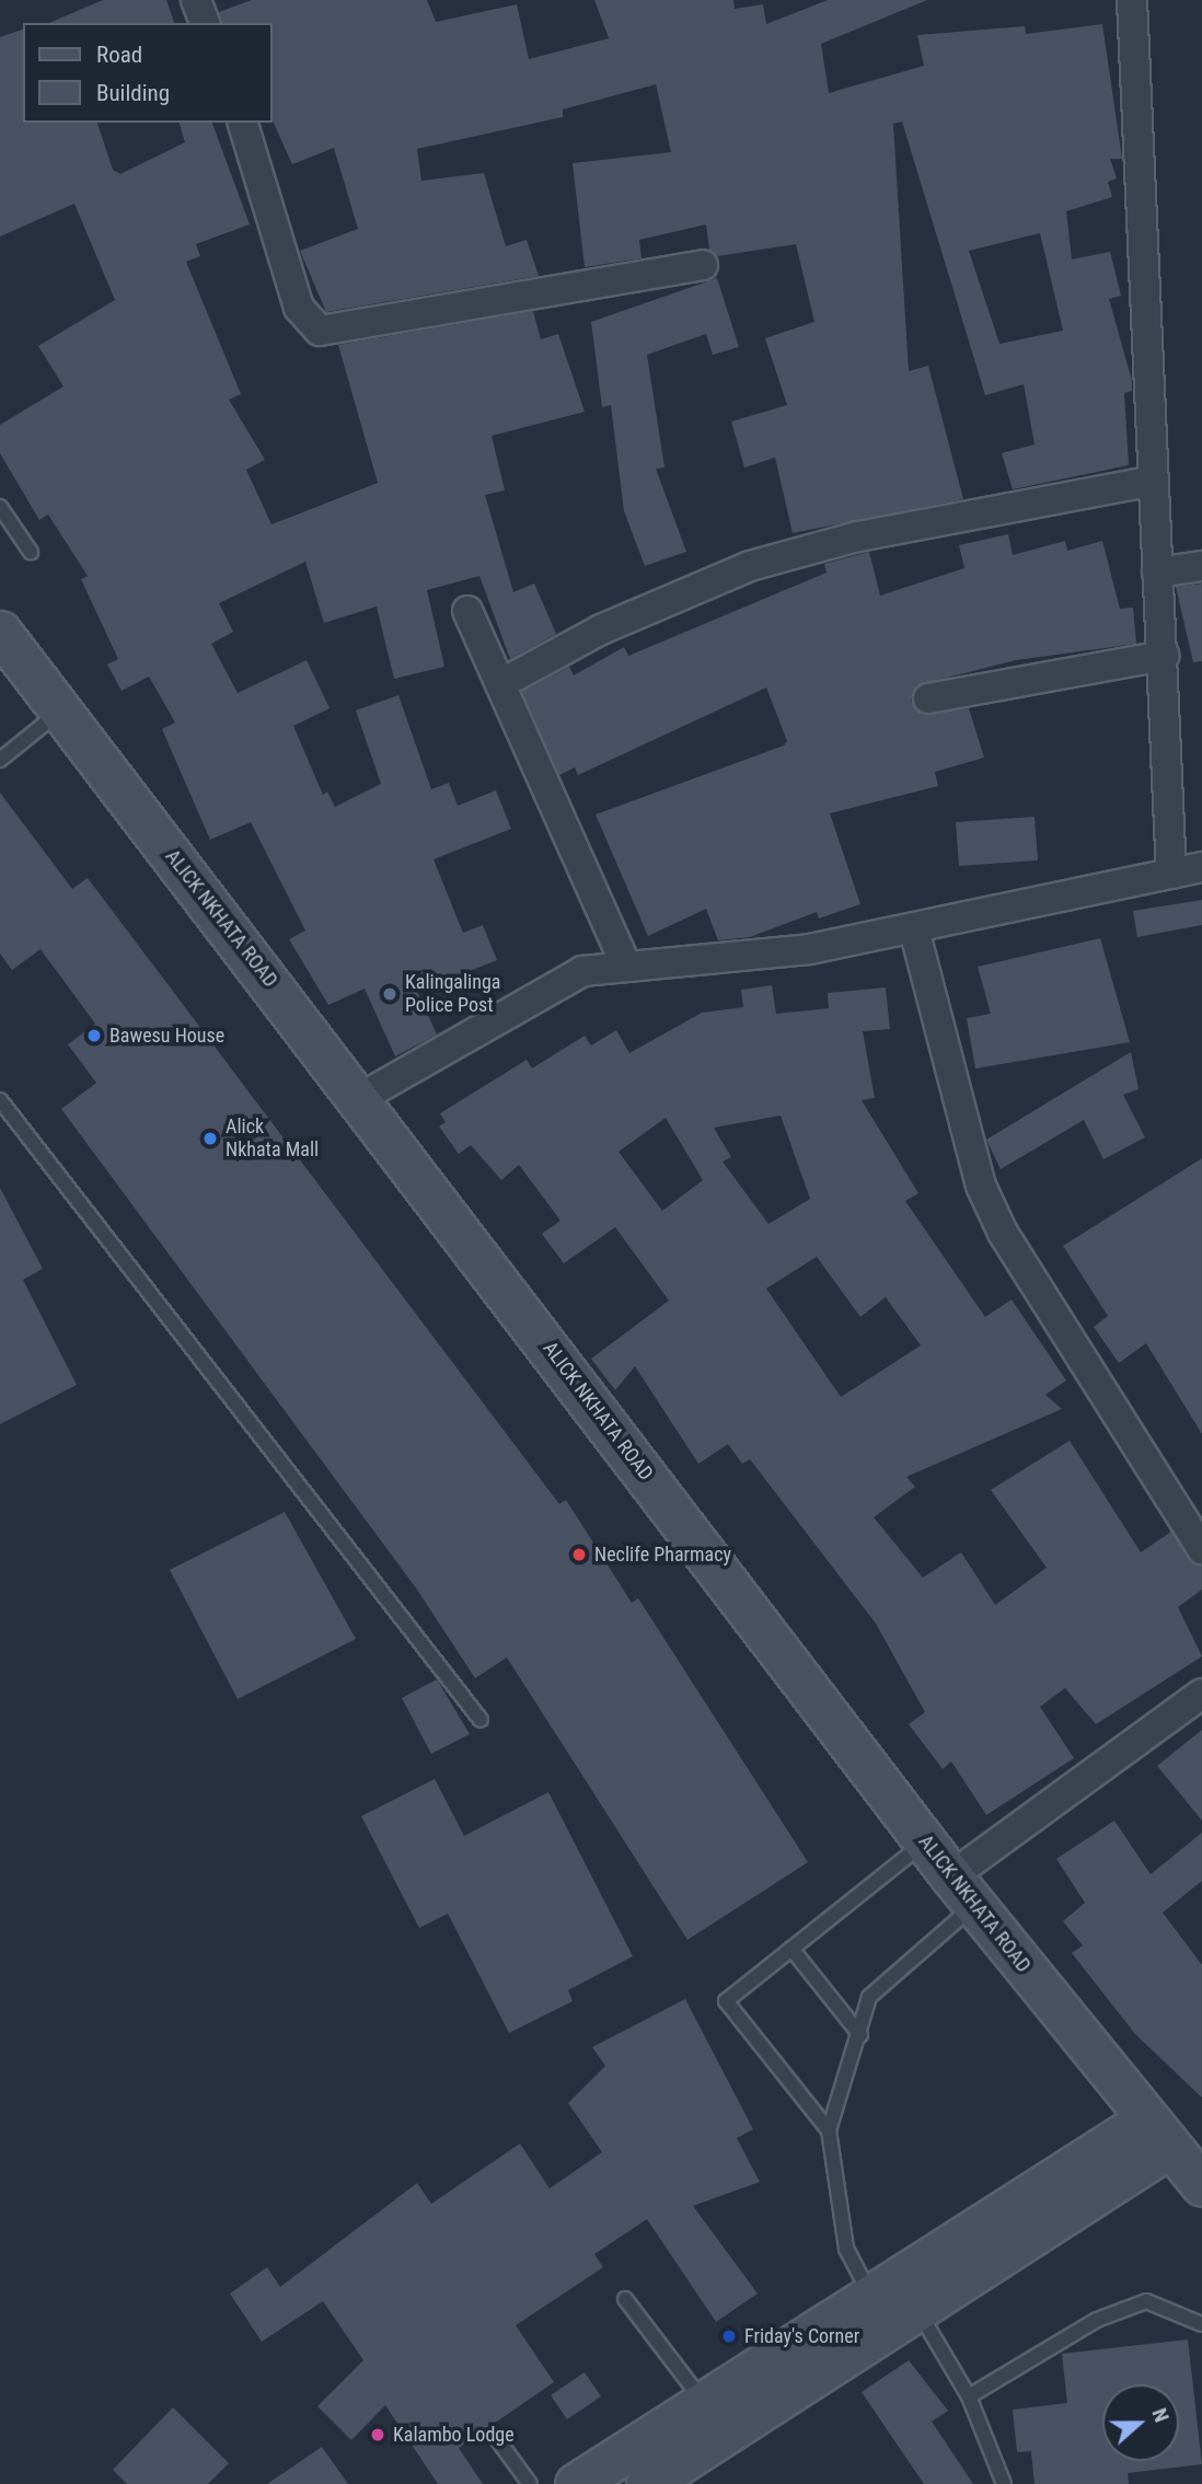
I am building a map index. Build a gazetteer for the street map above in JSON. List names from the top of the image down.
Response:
{
  "streets": {
    "main road": ["ALICK NKHATA ROAD"]
  },
  "places": [
    "Kalingalinga Police Post",
    "Bawesu House",
    "Alick Nkhata Mall",
    "Neclife Pharmacy",
    "Friday's Corner",
    "Kalambo Lodge"
  ],
  "legend": ["Road", "Building"],
  "north": "right"
}
